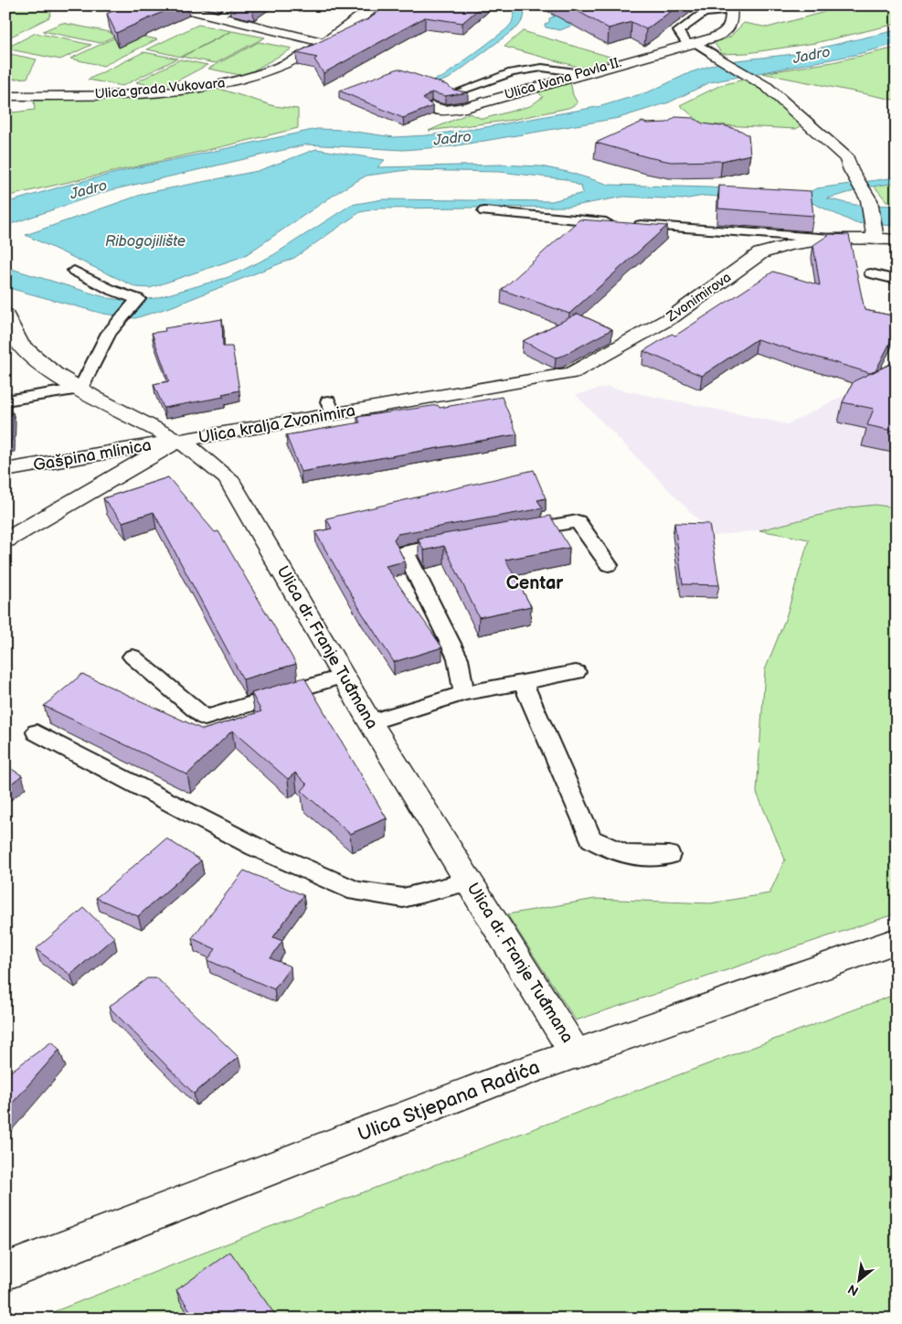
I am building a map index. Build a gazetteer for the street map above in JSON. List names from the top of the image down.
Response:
{
  "streets": {
    "street": [
      "Ulica Ivana Pavla II.",
      "Ulica grada Vukovara",
      "Zvonimirova",
      "Ulica kralja Zvonimira",
      "Gašpina mlinica",
      "Ulica dr. Franje Tuđmana",
      "Ulica Stjepana Radića"
    ]
  },
  "crossings": [
    ["Zvonimirova", "Ulica kralja Zvonimira"],
    ["Ulica kralja Zvonimira", "Gašpina mlinica"],
    ["Ulica kralja Zvonimira", "Ulica dr. Franje Tuđmana"],
    ["Gašpina mlinica", "Ulica dr. Franje Tuđmana"],
    ["Ulica dr. Franje Tuđmana", "Ulica Stjepana Radića"]
  ],
  "districts": ["Centar"],
  "water": ["Jadro", "Ribogojilište"],
  "north": "bottom left"
}
